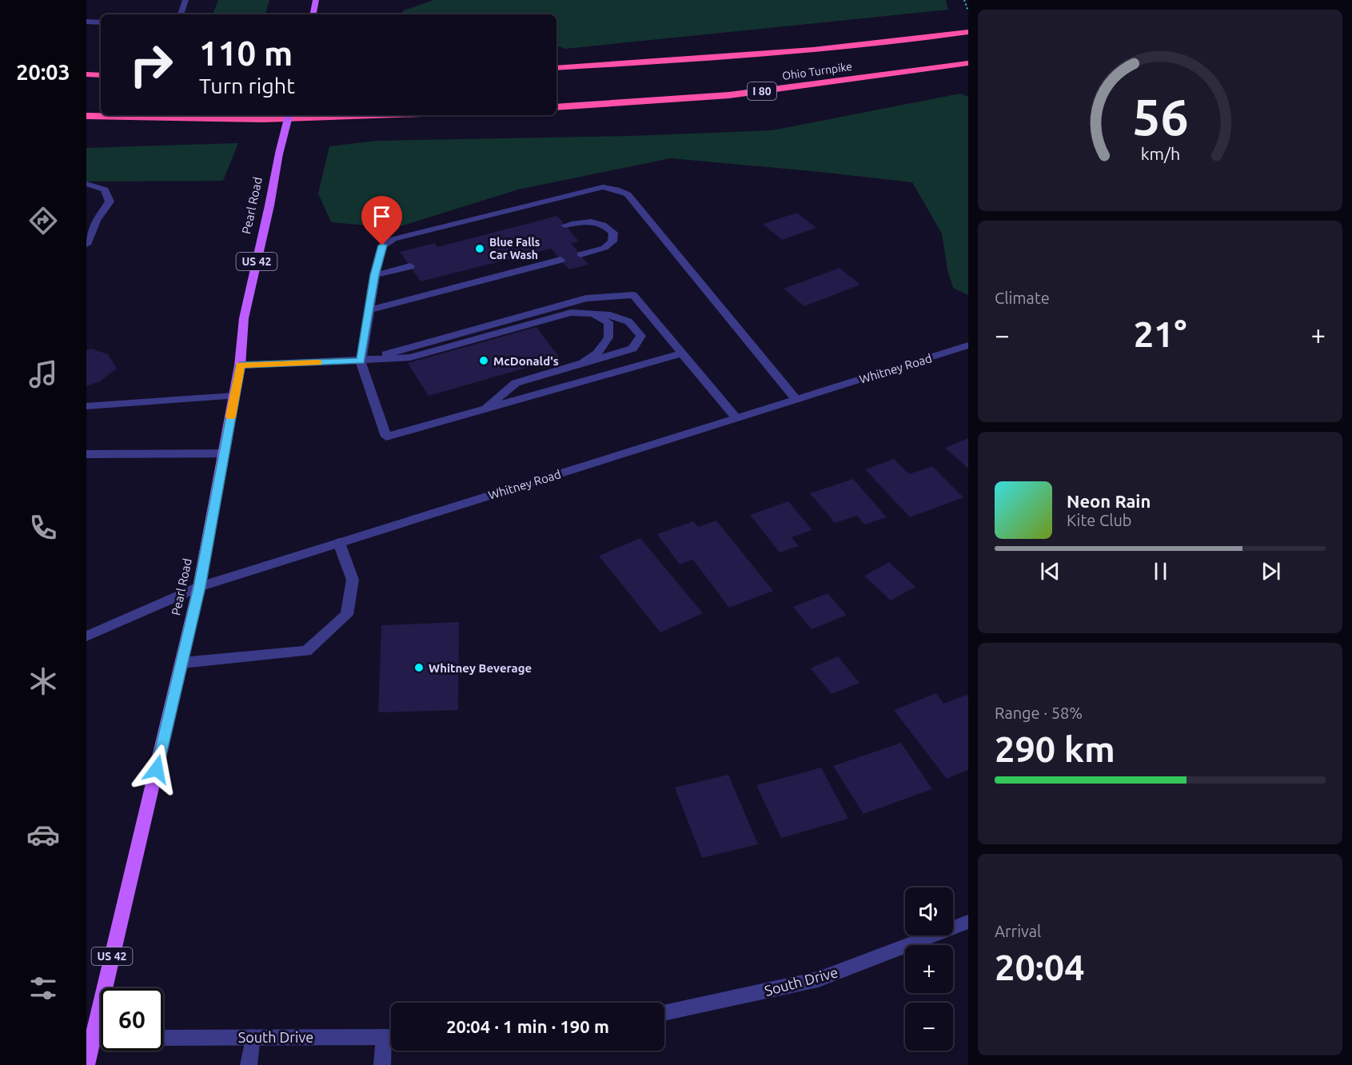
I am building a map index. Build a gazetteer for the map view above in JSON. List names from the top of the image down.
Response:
{
  "streets": {
    "highway": ["Ohio Turnpike", "I 80"],
    "main road": ["Pearl Road", "US 42"],
    "street": ["Whitney Road", "South Drive"]
  },
  "crossings": [
    ["Pearl Road", "Whitney Road"]
  ],
  "places": ["Blue Falls Car Wash", "McDonald's", "Whitney Beverage"],
  "page": {
    "tabs": "20:03",
    "turn": ["110 m", "Turn right"],
    "tile": [
      "Climate",
      ["Range · 58%", "290 km"],
      ["Arrival", "20:04"]
    ],
    "heat": ["−", "21°", "+"],
    "song": ["Neon Rain", "Kite Club"],
    "map_buttons": ["+", "−"],
    "limit": "60",
    "trip": "20:04 · 1 min · 190 m",
    "gauge": ["56", "km/h"]
  }
}
